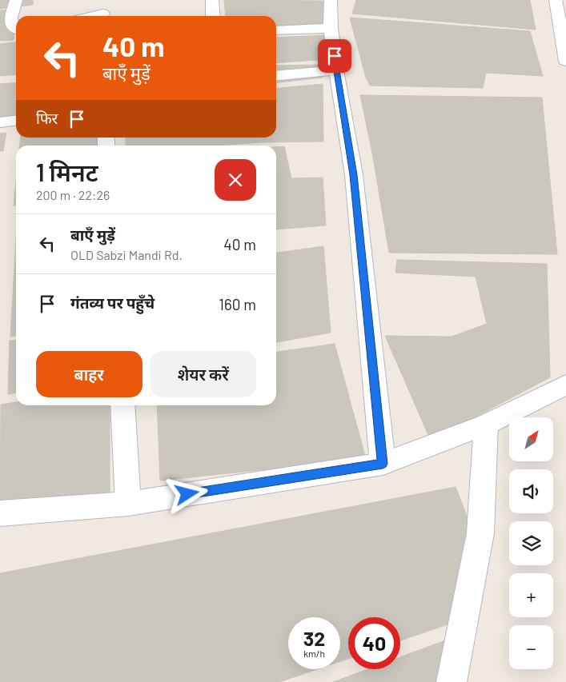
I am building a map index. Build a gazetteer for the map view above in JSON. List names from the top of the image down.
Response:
{
  "north": "top right",
  "page": {
    "turn": ["40 m", "बाएँ मुड़ें"],
    "then": "फिर",
    "heading": ["1 मिनट", "200 m · 22:26"],
    "list": [
      {
        "name": "बाएँ मुड़ें",
        "note": "OLD Sabzi Mandi Rd.",
        "value": "40 m"
      },
      {
        "name": "गंतव्य पर पहुँचे",
        "value": "160 m"
      }
    ],
    "buttons": ["बाहर", "शेयर करें"],
    "map_buttons": ["+", "−"],
    "speed": "32 km/h",
    "limit": "40"
  }
}
